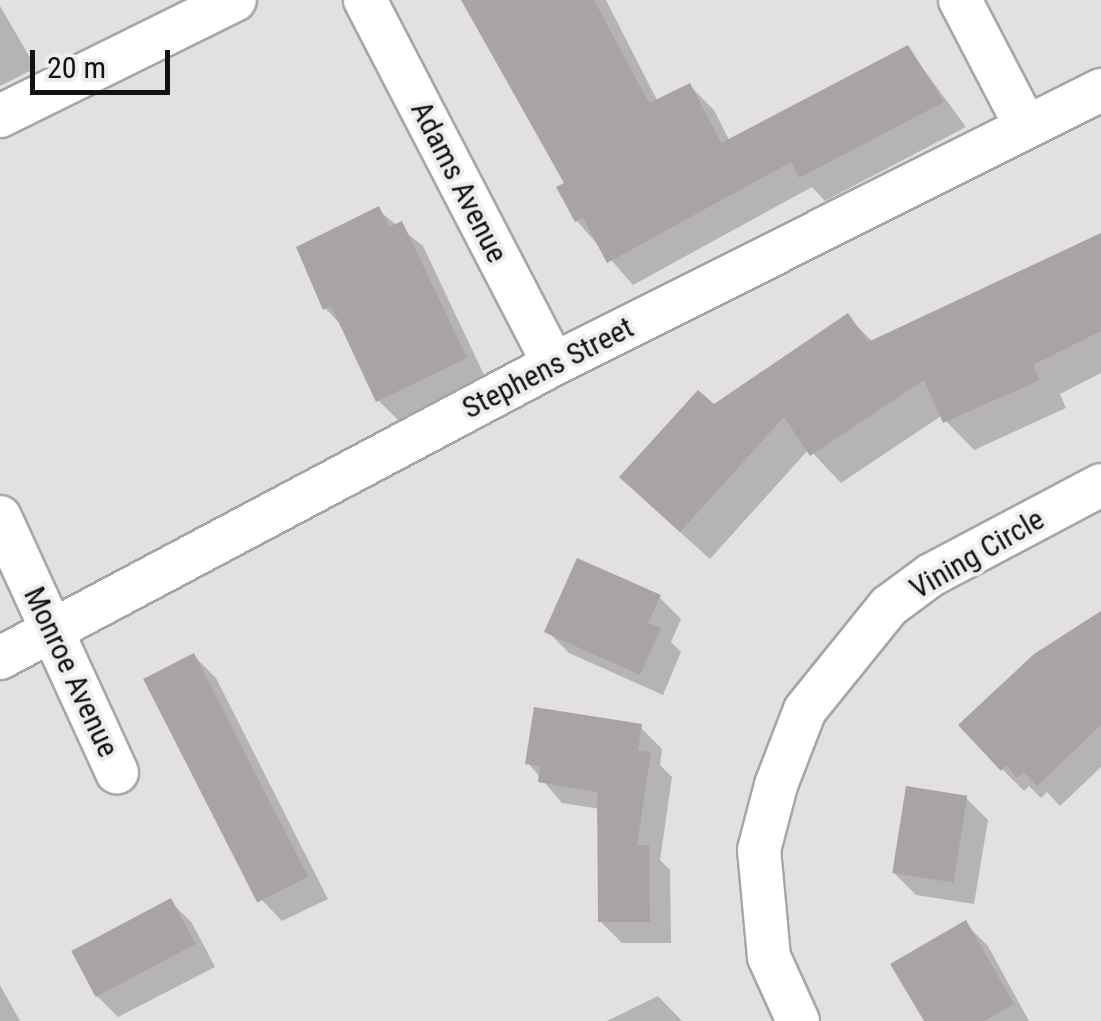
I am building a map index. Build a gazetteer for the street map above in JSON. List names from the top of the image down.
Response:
{
  "streets": {
    "street": [
      "Adams Avenue",
      "Stephens Street",
      "Vining Circle",
      "Monroe Avenue"
    ]
  },
  "crossings": [
    ["Adams Avenue", "Stephens Street"],
    ["Stephens Street", "Monroe Avenue"]
  ],
  "scale_bar": "20 m"
}
